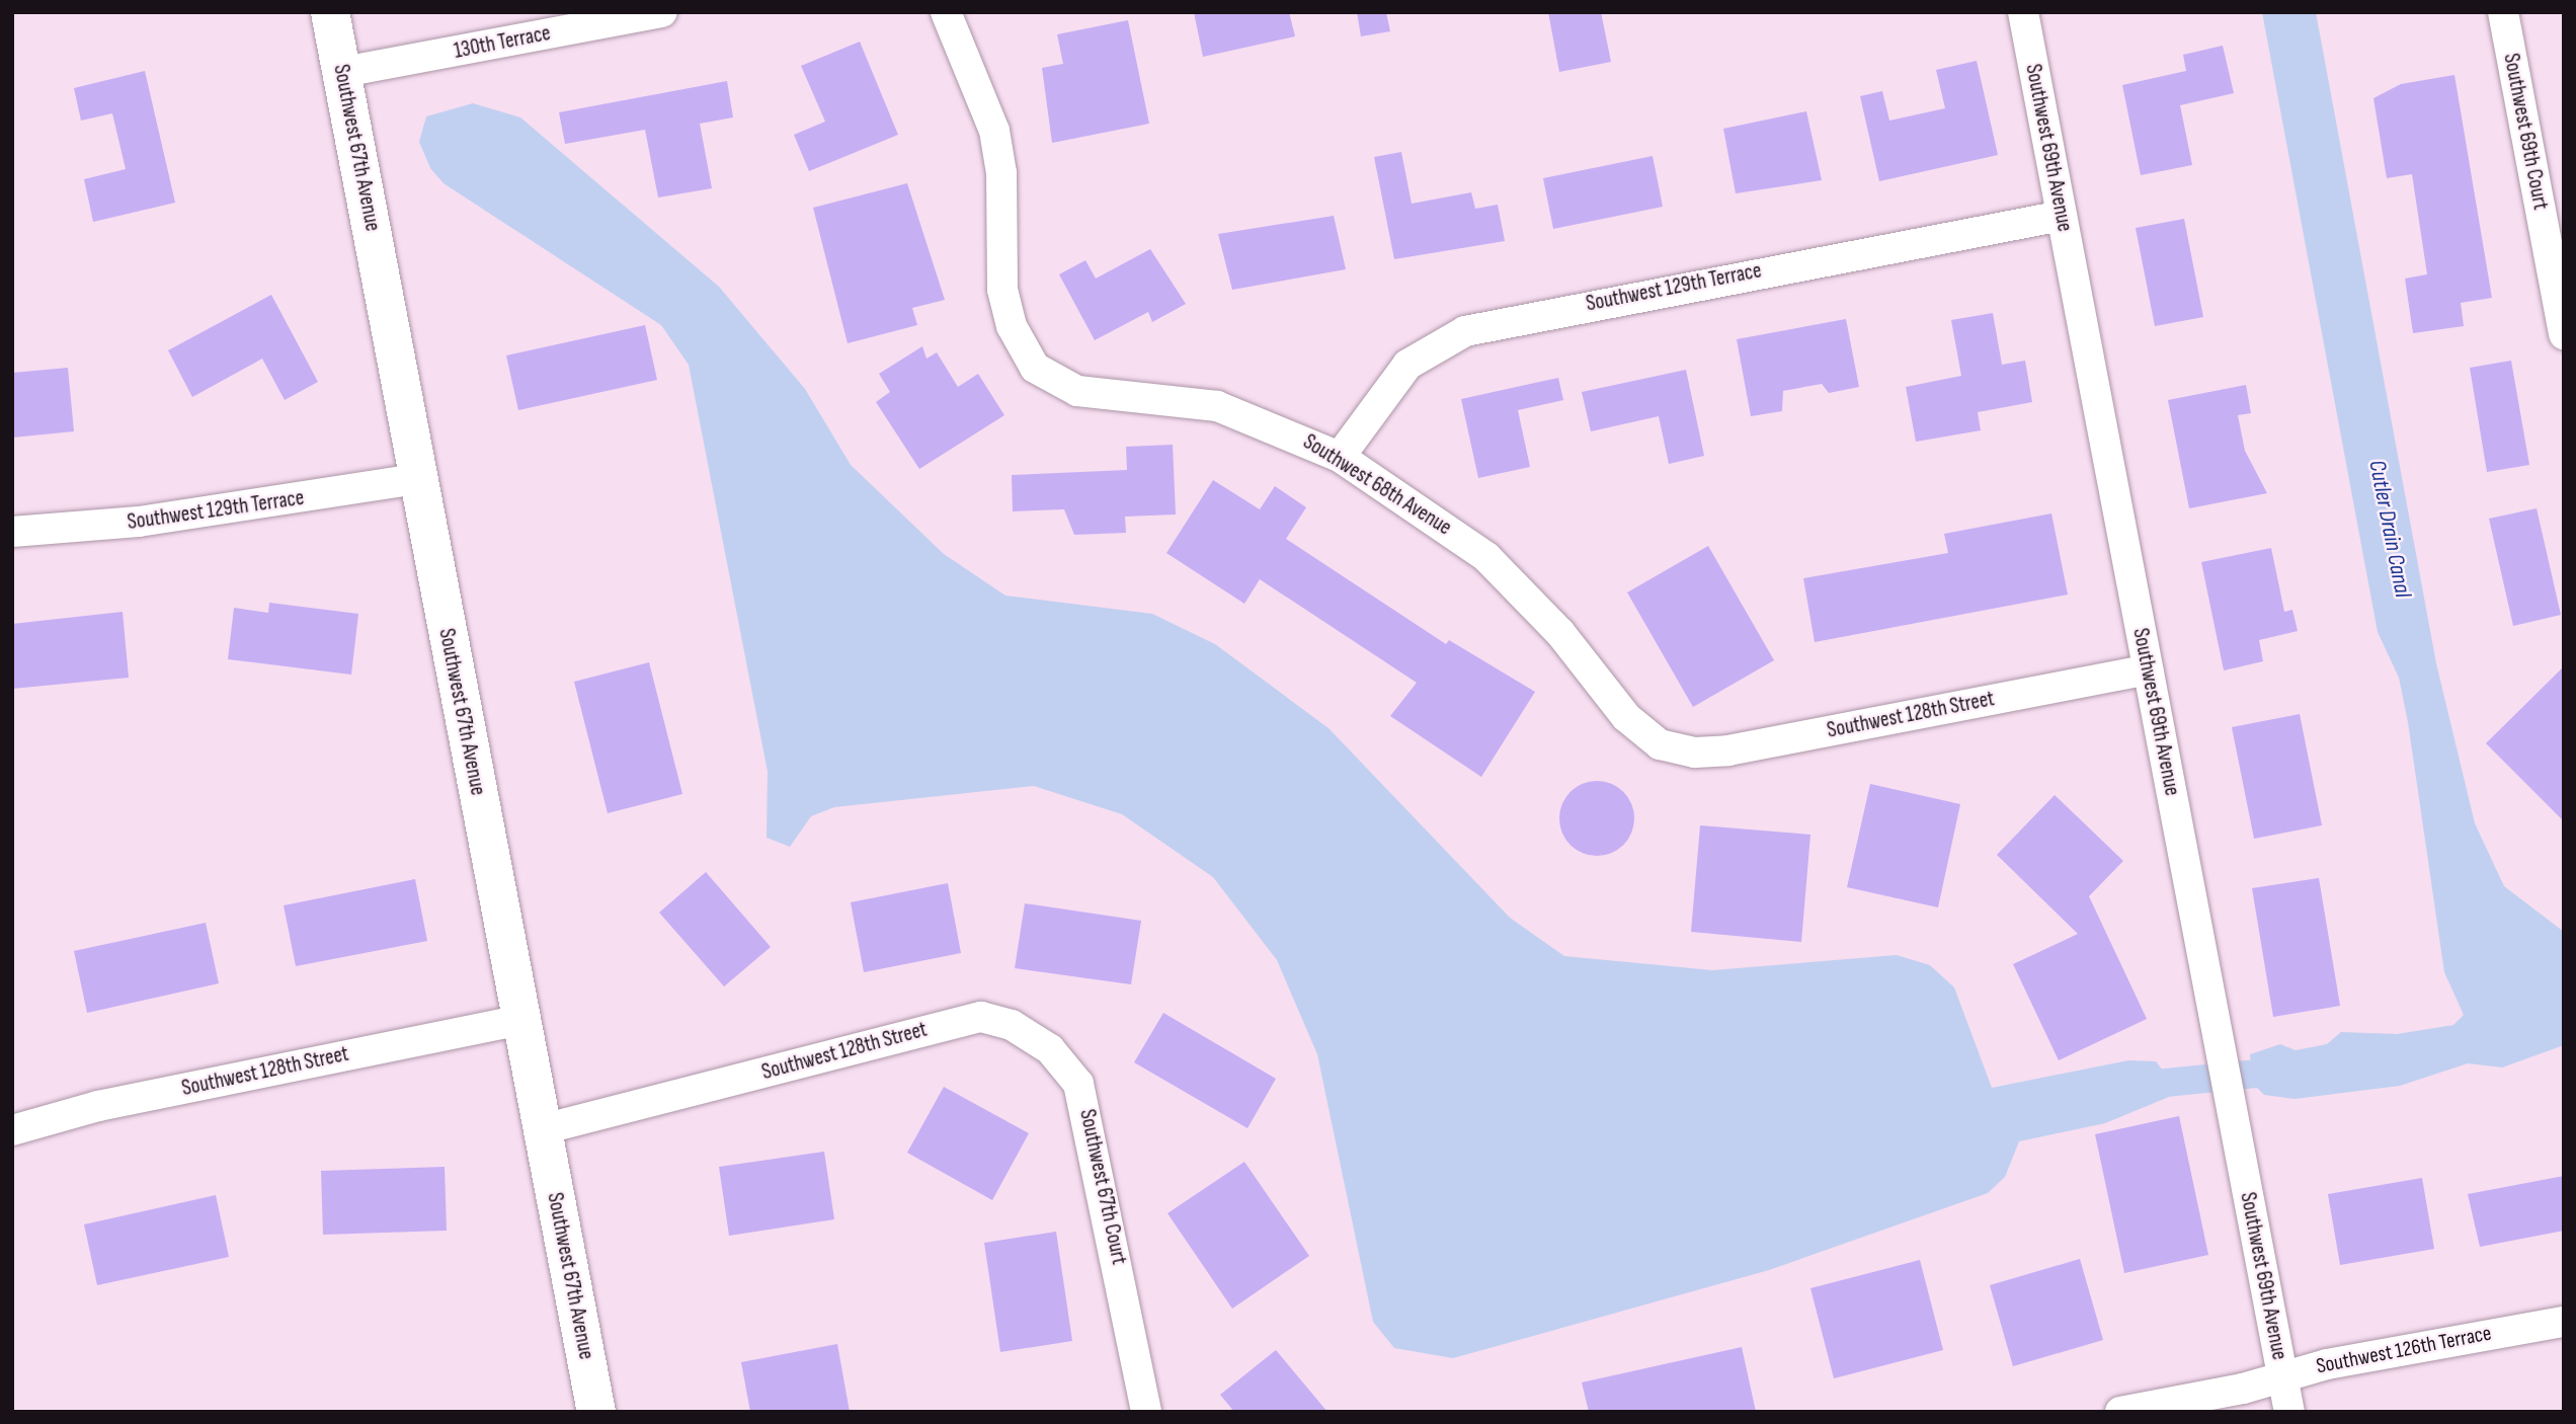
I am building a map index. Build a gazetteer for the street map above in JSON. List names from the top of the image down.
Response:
{
  "streets": {
    "main road": ["Southwest 67th Avenue"],
    "street": [
      "130th Terrace",
      "Southwest 69th Court",
      "Southwest 69th Avenue",
      "Southwest 129th Terrace",
      "Southwest 68th Avenue",
      "Southwest 128th Street",
      "Southwest 67th Court",
      "Southwest 126th Terrace"
    ]
  },
  "crossings": [
    ["130th Terrace", "Southwest 67th Avenue"],
    ["Southwest 67th Avenue", "Southwest 129th Terrace"],
    ["Southwest 67th Avenue", "Southwest 128th Street"],
    ["Southwest 69th Avenue", "Southwest 129th Terrace"],
    ["Southwest 69th Avenue", "Southwest 128th Street"],
    ["Southwest 69th Avenue", "Southwest 126th Terrace"],
    ["Southwest 129th Terrace", "Southwest 68th Avenue"],
    ["Southwest 68th Avenue", "Southwest 128th Street"],
    ["Southwest 128th Street", "Southwest 67th Court"]
  ],
  "water": ["Cutler Drain Canal"]
}
